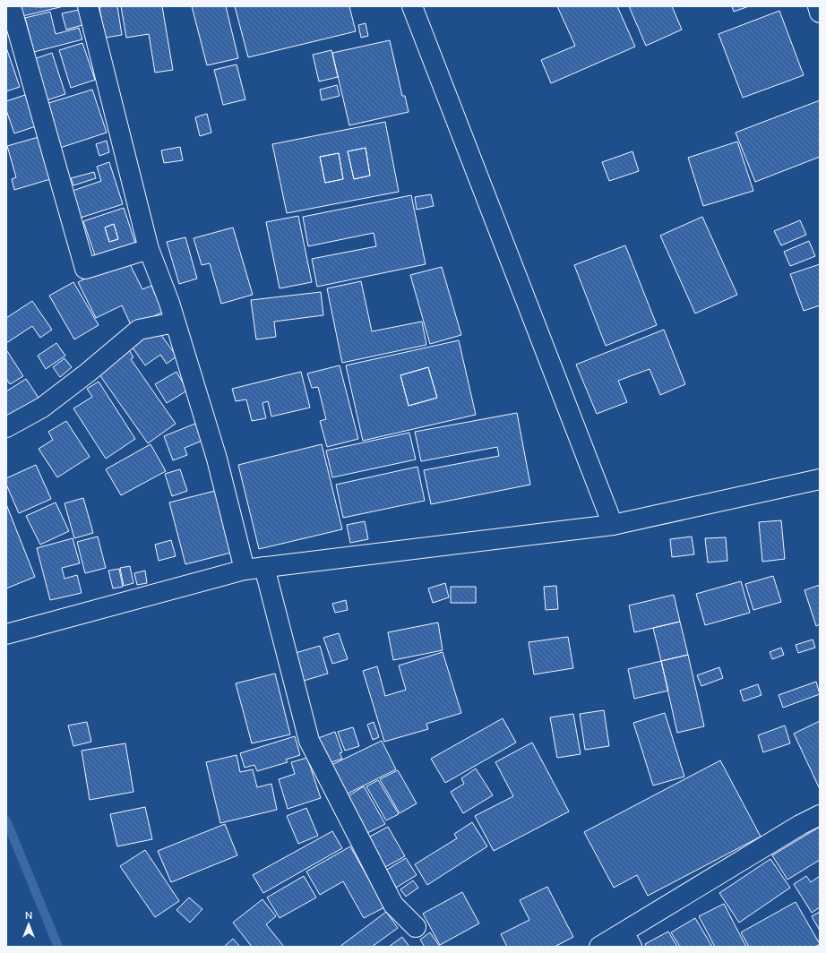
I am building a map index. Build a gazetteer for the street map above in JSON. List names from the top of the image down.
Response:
{
  "north": "top"
}
